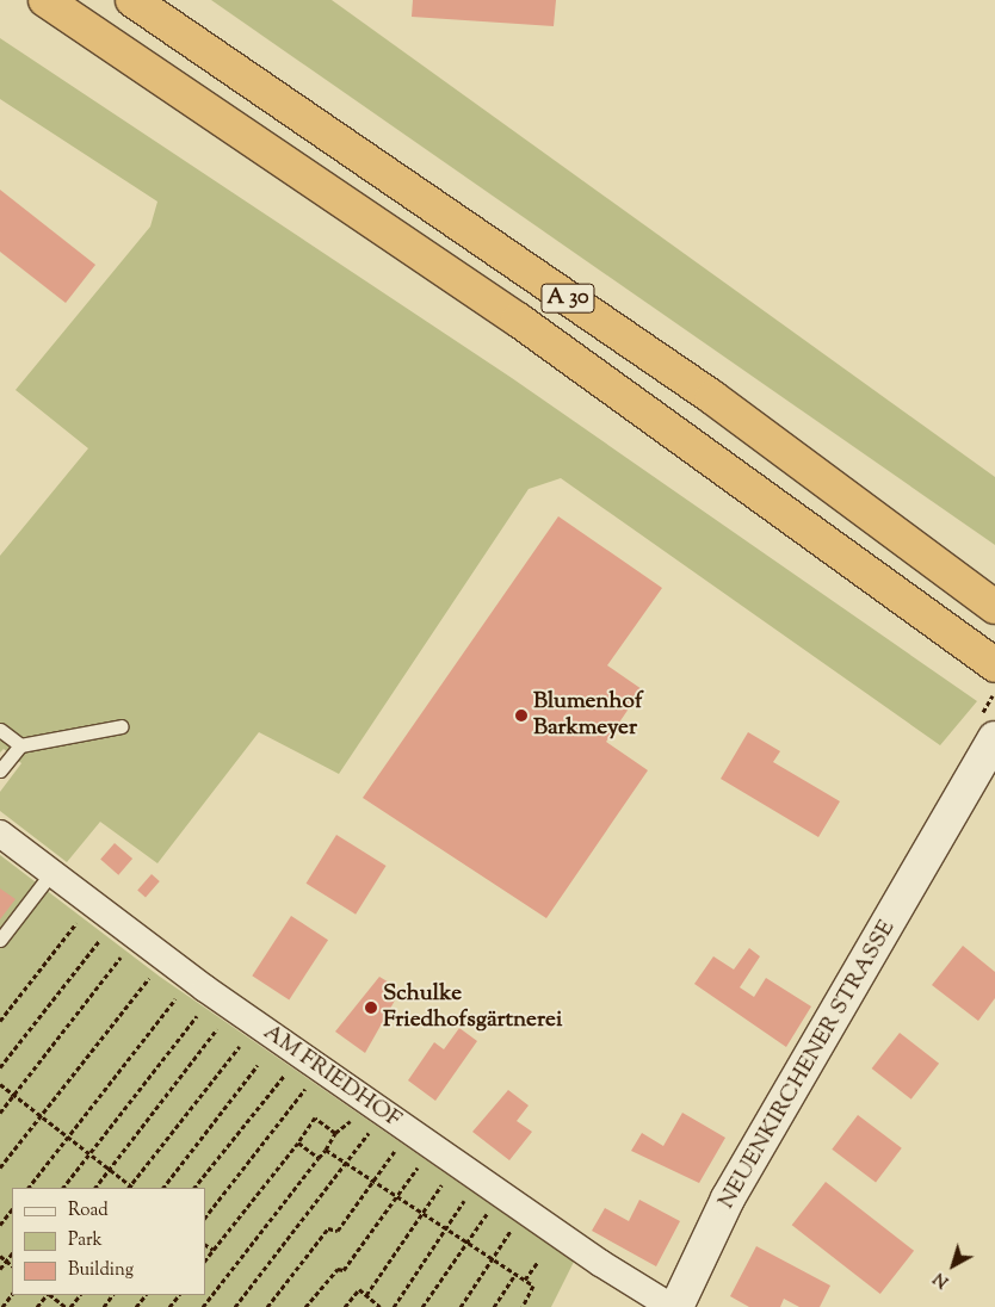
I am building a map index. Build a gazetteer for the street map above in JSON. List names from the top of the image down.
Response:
{
  "streets": {
    "highway": ["A 30"],
    "main road": ["NEUENKIRCHENER STRASSE"],
    "street": ["AM FRIEDHOF"]
  },
  "crossings": [
    ["NEUENKIRCHENER STRASSE", "AM FRIEDHOF"]
  ],
  "places": ["Blumenhof Barkmeyer", "Schulke Friedhofsgärtnerei"],
  "legend": ["Road", "Park", "Building"],
  "north": "bottom left"
}
